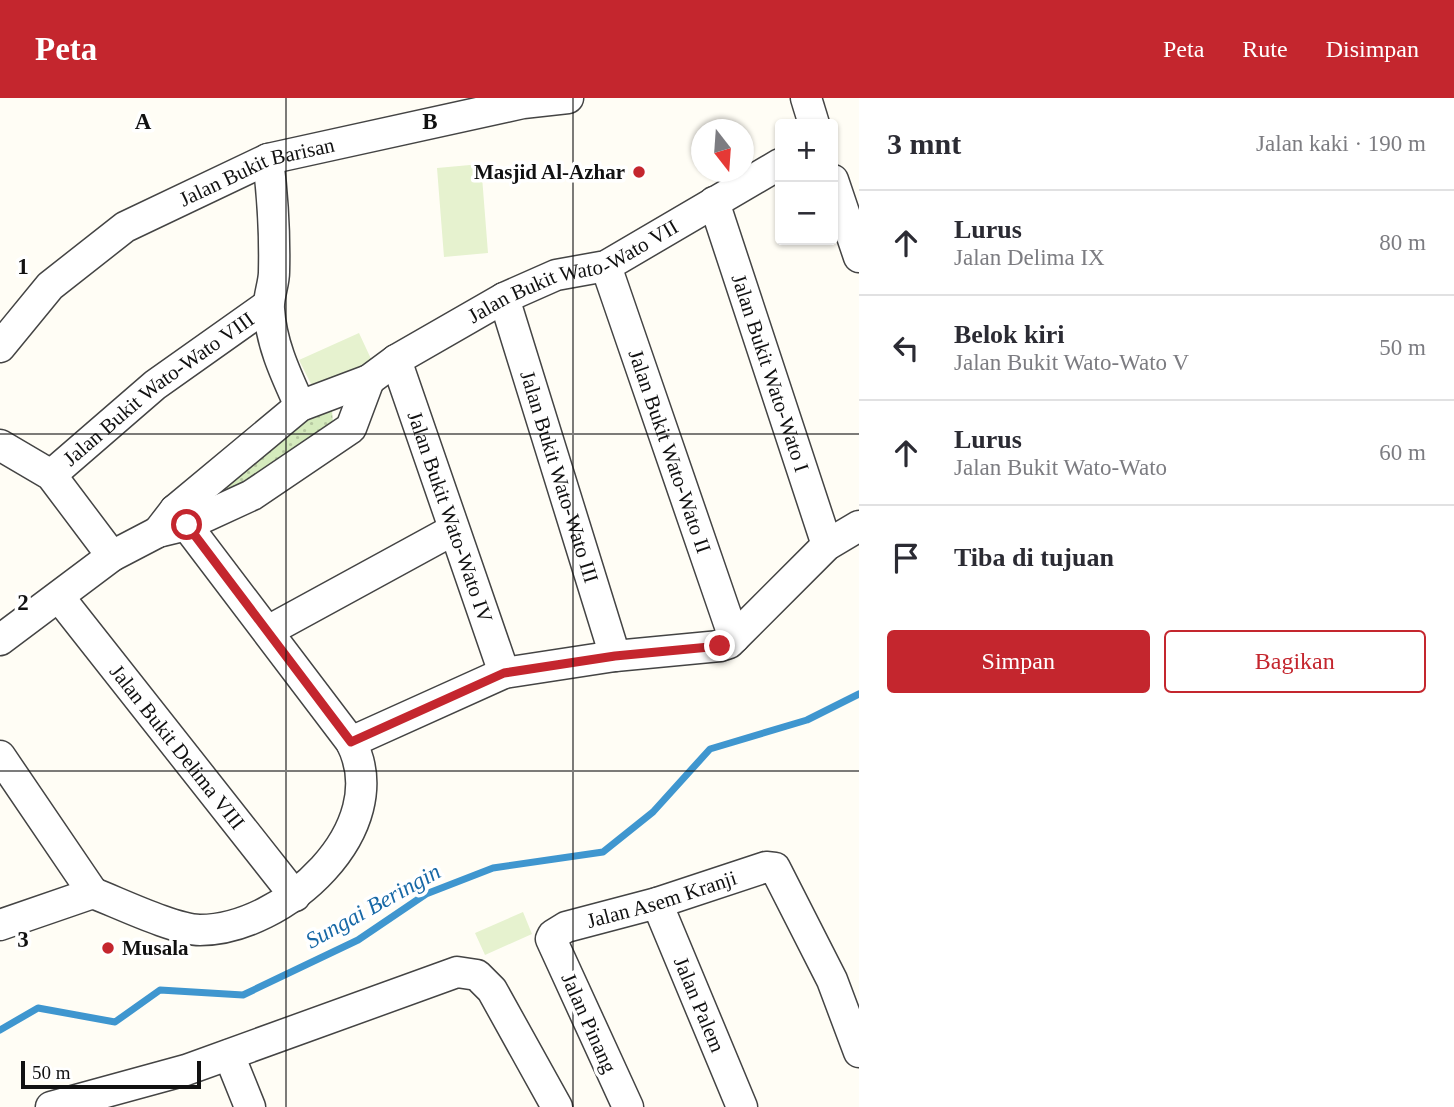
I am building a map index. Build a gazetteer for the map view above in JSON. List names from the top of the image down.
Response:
{
  "streets": {
    "street": [
      "Jalan Bukit Barisan",
      "Jalan Bukit Wato-Wato VII",
      "Jalan Bukit Wato-Wato I",
      "Jalan Bukit Wato-Wato VIII",
      "Jalan Bukit Wato-Wato II",
      "Jalan Bukit Wato-Wato III",
      "Jalan Bukit Wato-Wato IV",
      "Jalan Bukit Delima VIII",
      "Jalan Asem Kranji",
      "Jalan Palem",
      "Jalan Pinang"
    ]
  },
  "crossings": [
    ["Jalan Bukit Wato-Wato VII", "Jalan Bukit Wato-Wato I"],
    ["Jalan Bukit Wato-Wato VII", "Jalan Bukit Wato-Wato II"],
    ["Jalan Bukit Wato-Wato VII", "Jalan Bukit Wato-Wato III"],
    ["Jalan Bukit Wato-Wato VII", "Jalan Bukit Wato-Wato IV"],
    ["Jalan Asem Kranji", "Jalan Palem"],
    ["Jalan Asem Kranji", "Jalan Pinang"]
  ],
  "water": ["Sungai Beringin"],
  "places": ["Masjid Al-Azhar", "Musala"],
  "scale_bar": "50 m",
  "north": "bottom",
  "page": {
    "header": "Peta",
    "nav": ["Peta", "Rute", "Disimpan"],
    "heading": ["3 mnt", "Jalan kaki · 190 m"],
    "map_buttons": ["+", "−"],
    "list": [
      ["Lurus", "Jalan Delima IX", "80 m"],
      ["Belok kiri", "Jalan Bukit Wato-Wato V", "50 m"],
      ["Lurus", "Jalan Bukit Wato-Wato", "60 m"],
      "Tiba di tujuan"
    ],
    "buttons": ["Simpan", "Bagikan"],
    "scale": "50 m"
  },
  "grid": {
    "columns": ["A", "B"],
    "rows": ["1", "2", "3"]
  }
}
